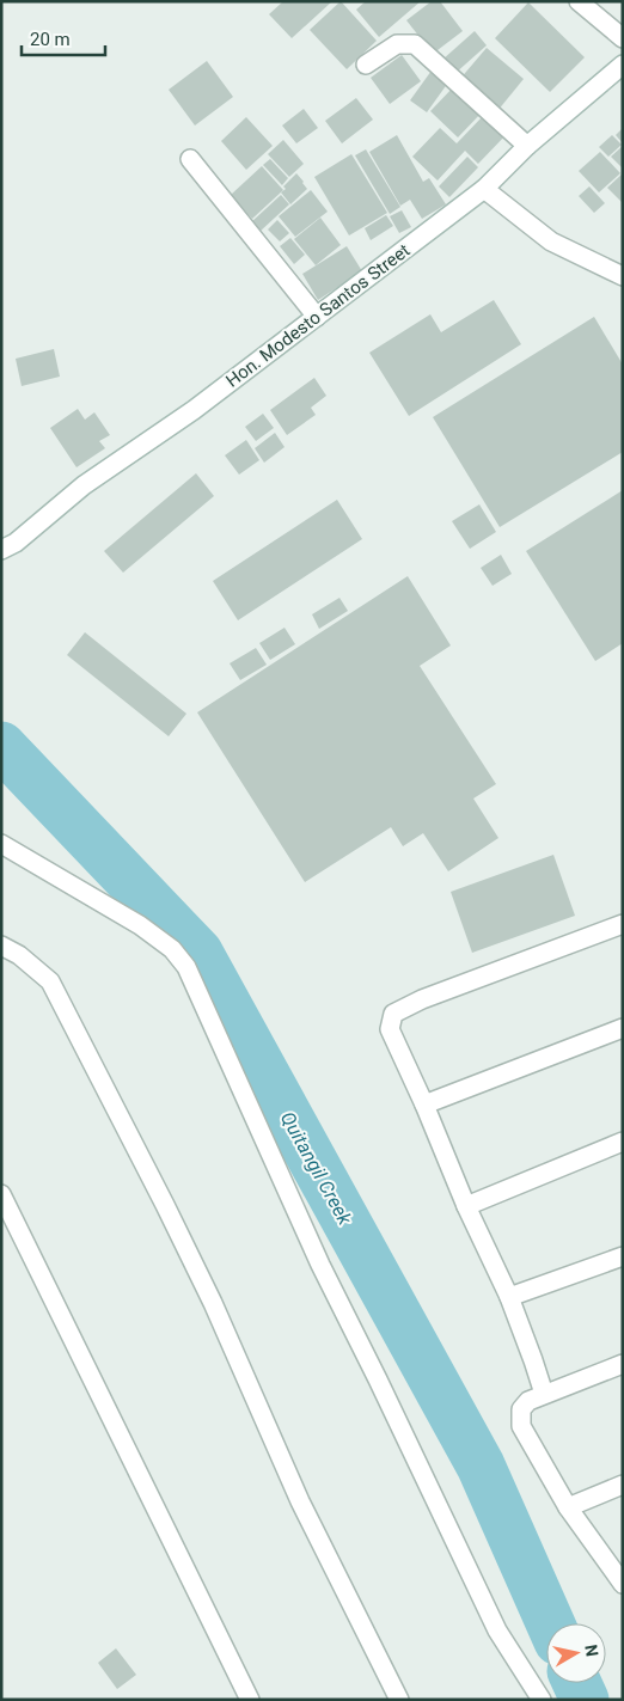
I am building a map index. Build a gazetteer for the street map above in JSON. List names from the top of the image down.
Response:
{
  "streets": {
    "street": ["Hon. Modesto Santos Street"]
  },
  "water": ["Quitangil Creek"],
  "scale_bar": "20 m",
  "north": "right"
}
